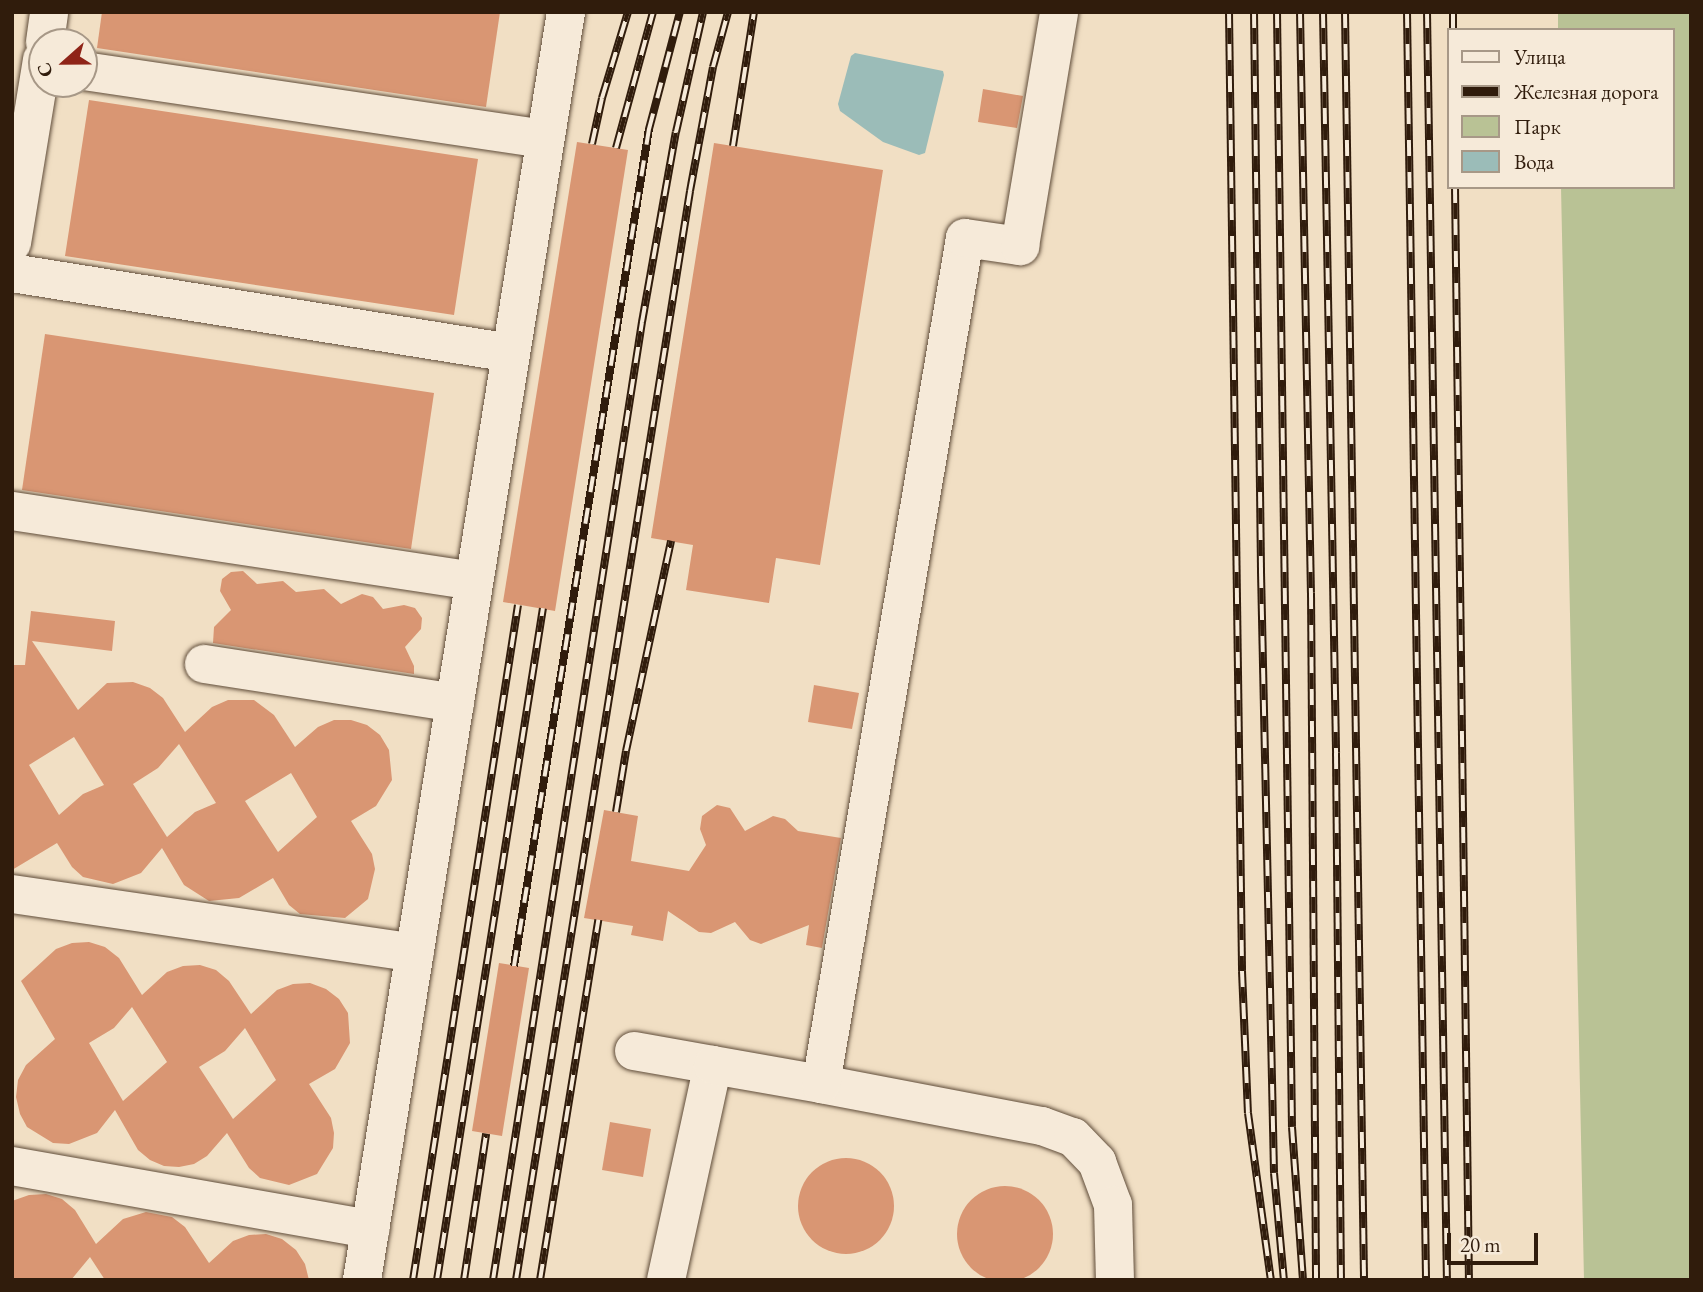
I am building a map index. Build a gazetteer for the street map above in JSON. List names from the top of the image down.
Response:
{
  "legend": [
    "Улица",
    "Железная дорога",
    "Парк",
    "Вода"
  ],
  "scale_bar": "20 m",
  "north": "left"
}
